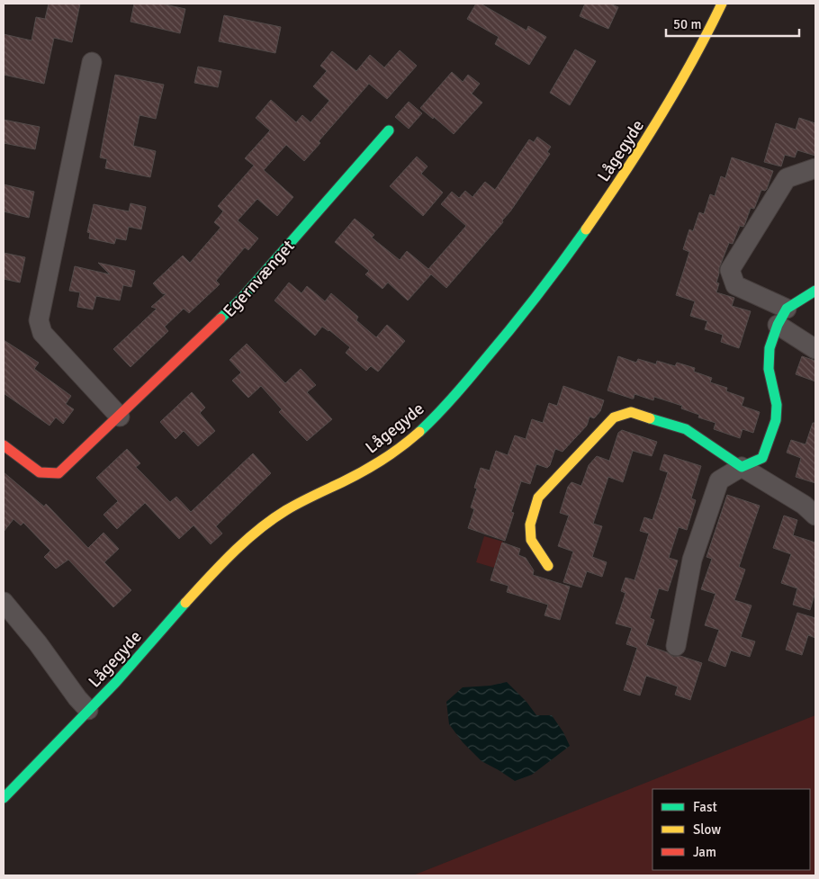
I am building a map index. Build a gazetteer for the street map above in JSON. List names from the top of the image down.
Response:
{
  "streets": {
    "street": ["Lågegyde", "Egernvænget"]
  },
  "legend": ["Fast", "Slow", "Jam"],
  "scale_bar": "50 m"
}
